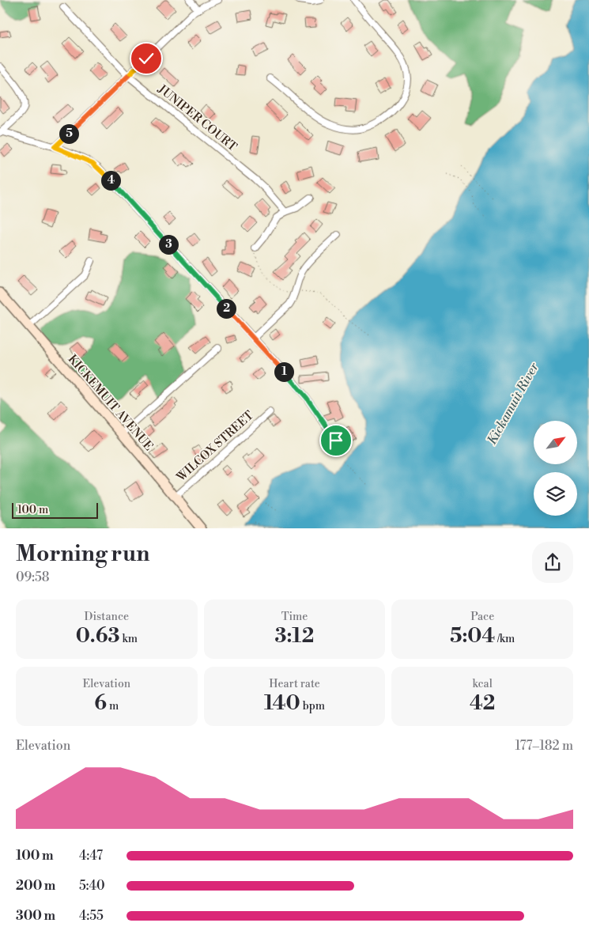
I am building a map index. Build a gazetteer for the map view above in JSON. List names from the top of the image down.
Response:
{
  "streets": {
    "street": ["JUNIPER COURT", "KICKEMUIT AVENUE", "WILCOX STREET"]
  },
  "crossings": [
    ["KICKEMUIT AVENUE", "WILCOX STREET"]
  ],
  "water": ["Kickamuit River"],
  "scale_bar": "100 m",
  "north": "top right",
  "page": {
    "pins": [
      "5",
      "4",
      "3",
      "2",
      "1"
    ],
    "scale": "100 m",
    "heading": ["Morning run", "09:58"],
    "stats": [
      ["Distance", "0.63 km"],
      ["Time", "3:12"],
      ["Pace", "5:04 /km"],
      ["Elevation", "6 m"],
      ["Heart rate", "140 bpm"],
      ["kcal", "42"]
    ],
    "chart": ["Elevation", "177–182 m"],
    "list": [
      {
        "name": "100 m",
        "note": "4:47"
      },
      {
        "name": "200 m",
        "note": "5:40"
      },
      {
        "name": "300 m",
        "note": "4:55"
      }
    ]
  }
}
